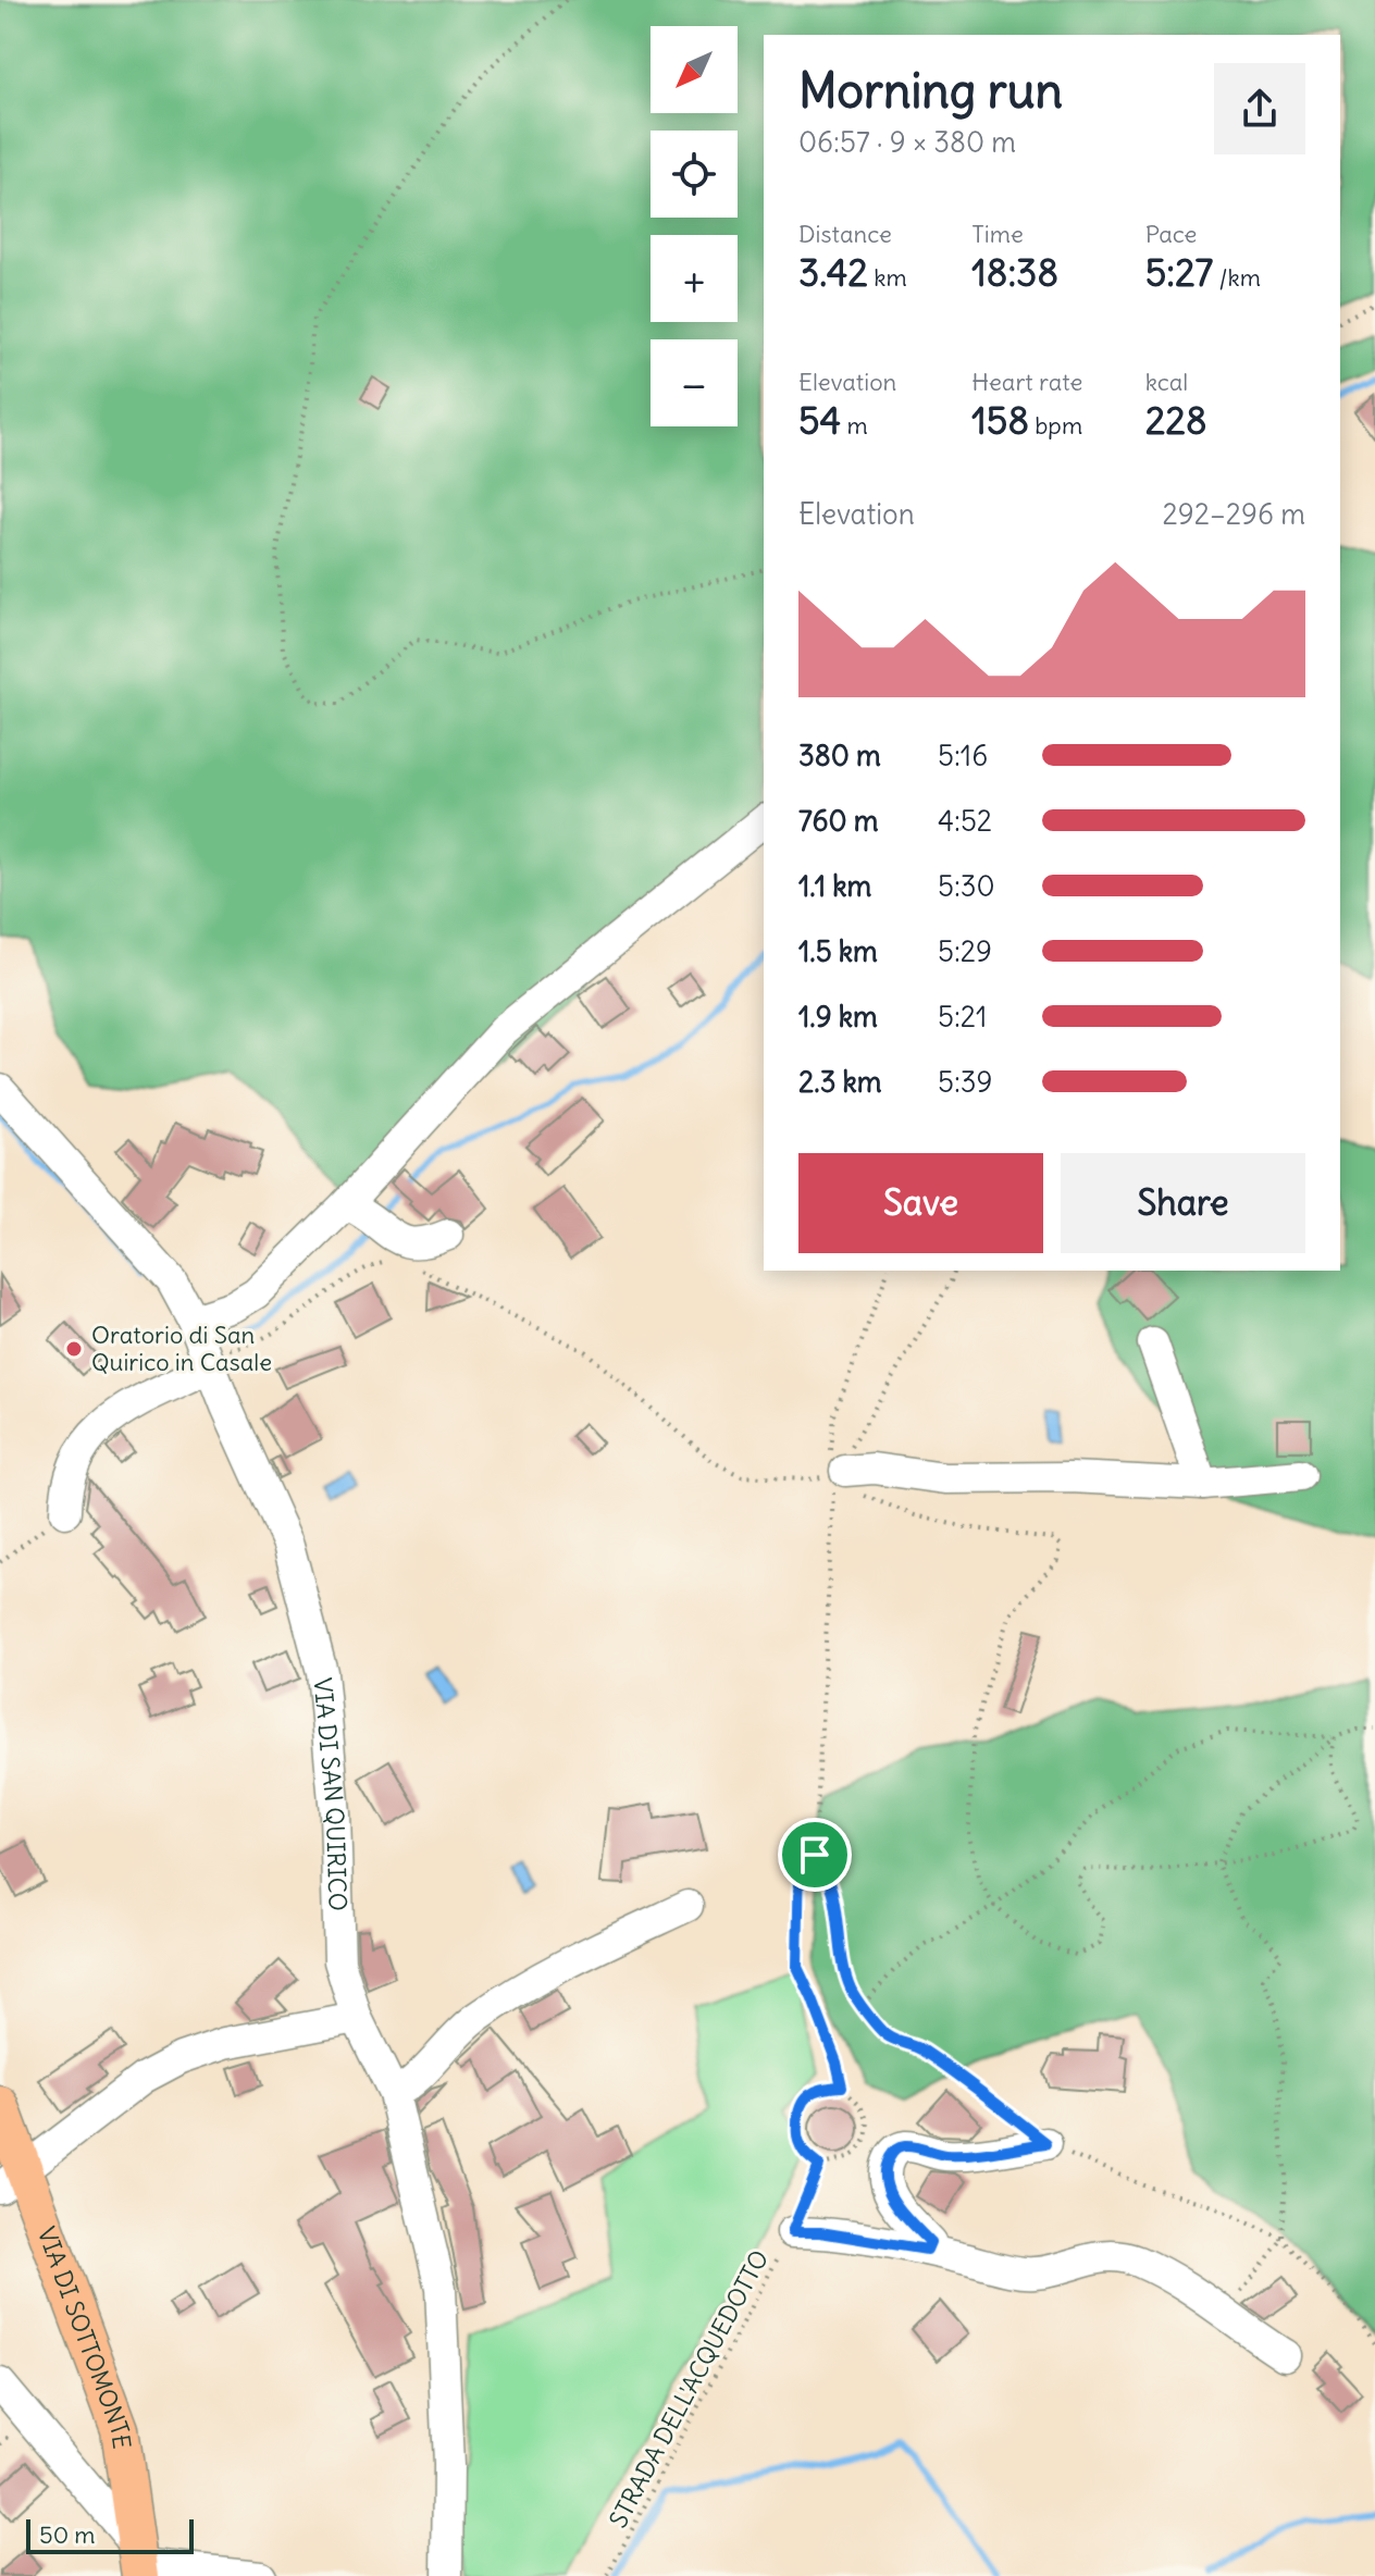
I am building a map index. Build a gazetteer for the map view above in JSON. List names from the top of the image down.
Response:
{
  "streets": {
    "main road": ["VIA DI SOTTOMONTE"],
    "street": ["VIA DI SAN QUIRICO"],
    "path": ["STRADA DELL'ACQUEDOTTO"]
  },
  "places": ["Oratorio di San Quirico in Casale"],
  "scale_bar": "50 m",
  "north": "bottom left",
  "page": {
    "map_buttons": ["+", "−"],
    "heading": ["Morning run", "06:57 · 9 × 380 m"],
    "stats": [
      ["Distance", "3.42 km"],
      ["Time", "18:38"],
      ["Pace", "5:27 /km"],
      ["Elevation", "54 m"],
      ["Heart rate", "158 bpm"],
      ["kcal", "228"]
    ],
    "chart": ["Elevation", "292–296 m"],
    "list": [
      {
        "name": "380 m",
        "note": "5:16"
      },
      {
        "name": "760 m",
        "note": "4:52"
      },
      {
        "name": "1.1 km",
        "note": "5:30"
      },
      {
        "name": "1.5 km",
        "note": "5:29"
      },
      {
        "name": "1.9 km",
        "note": "5:21"
      },
      {
        "name": "2.3 km",
        "note": "5:39"
      }
    ],
    "buttons": ["Save", "Share"],
    "scale": "50 m"
  }
}
